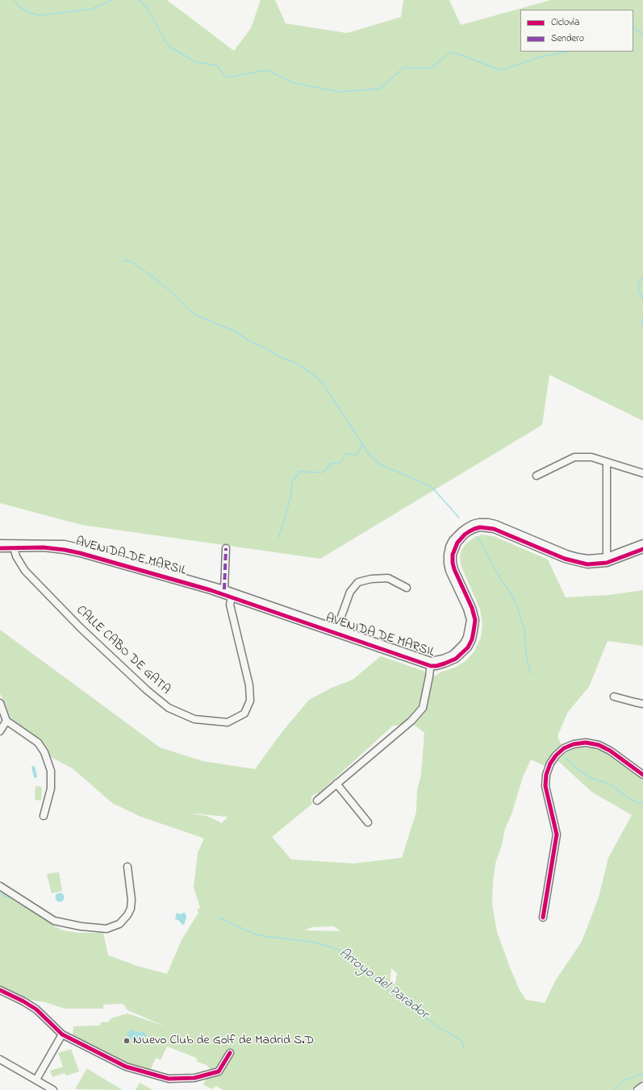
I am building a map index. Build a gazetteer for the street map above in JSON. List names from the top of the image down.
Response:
{
  "streets": {
    "street": ["AVENIDA DE MARSIL", "CALLE CABO DE GATA"]
  },
  "crossings": [
    ["AVENIDA DE MARSIL", "CALLE CABO DE GATA"]
  ],
  "water": ["Arroyo del Parador"],
  "places": ["Nuevo Club de Golf de Madrid S.D"],
  "legend": ["Ciclovía", "Sendero"]
}
